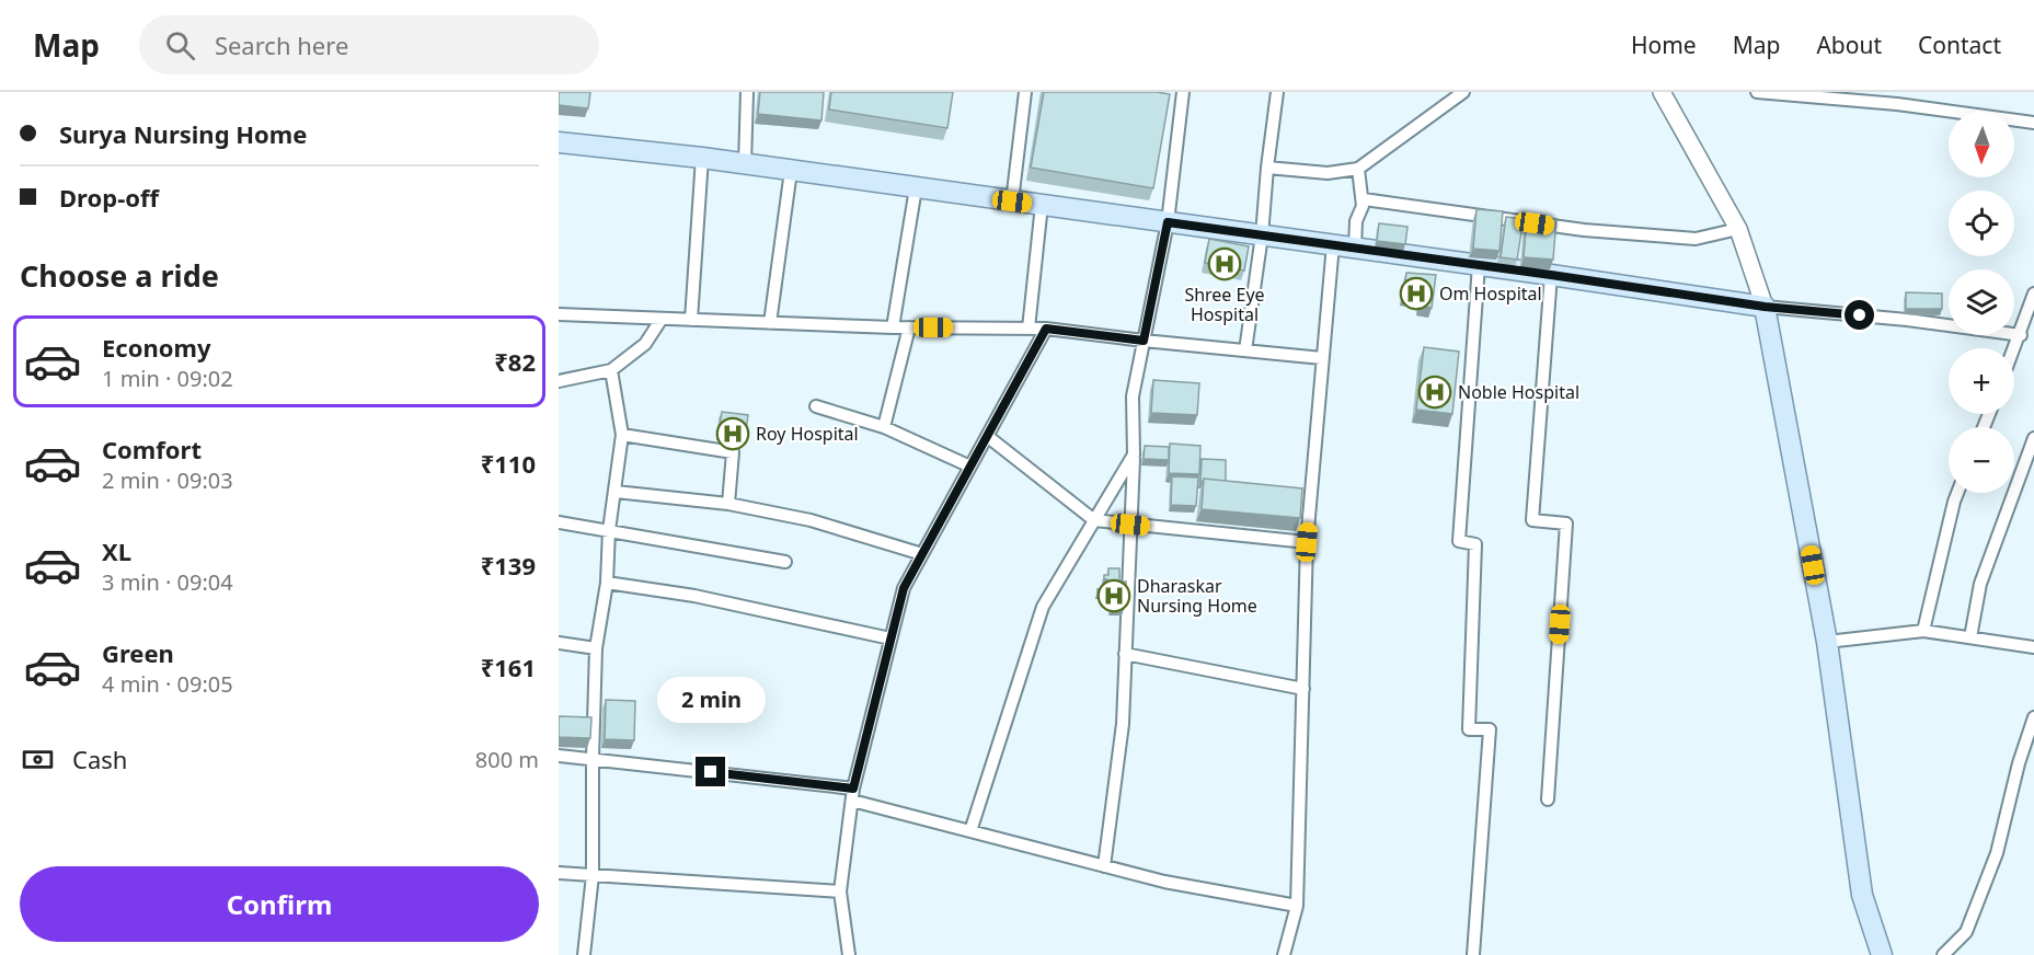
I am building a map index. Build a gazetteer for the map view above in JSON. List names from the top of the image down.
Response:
{
  "places": {
    "hospital": [
      "Shree Eye Hospital",
      "Om Hospital",
      "Noble Hospital",
      "Roy Hospital",
      "Dharaskar Nursing Home"
    ]
  },
  "north": "bottom",
  "page": {
    "header": "Map",
    "search": "Search here",
    "nav": [
      "Home",
      "Map",
      "About",
      "Contact"
    ],
    "banner": ["Surya Nursing Home", "Drop-off"],
    "map_buttons": ["+", "−"],
    "heading": "Choose a ride",
    "list": [
      {
        "name": "Economy",
        "note": "1 min · 09:02",
        "value": "₹82"
      },
      {
        "name": "Comfort",
        "note": "2 min · 09:03",
        "value": "₹110"
      },
      {
        "name": "XL",
        "note": "3 min · 09:04",
        "value": "₹139"
      },
      {
        "name": "Green",
        "note": "4 min · 09:05",
        "value": "₹161"
      }
    ],
    "bubble": "2 min",
    "pay": ["Cash", "800 m"],
    "buttons": "Confirm"
  }
}
